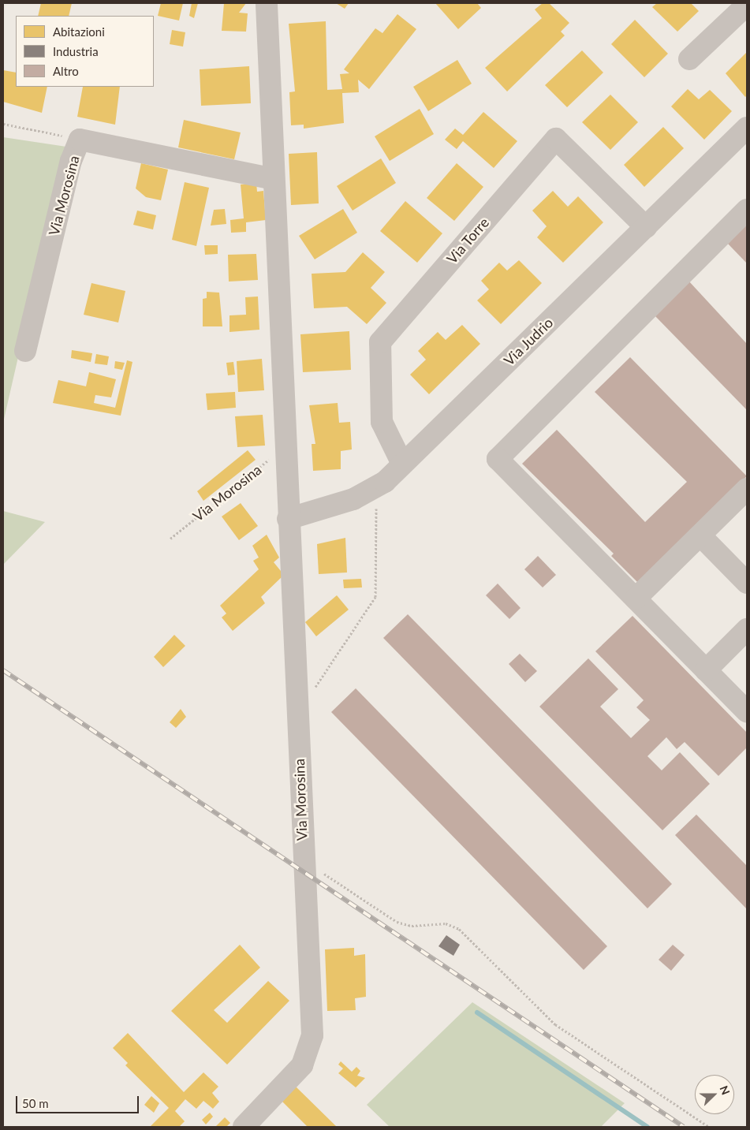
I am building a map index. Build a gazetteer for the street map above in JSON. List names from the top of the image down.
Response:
{
  "streets": {
    "street": ["Via Morosina", "Via Torre", "Via Judrio"]
  },
  "crossings": [
    ["Via Morosina", "Via Judrio"],
    ["Via Torre", "Via Judrio"]
  ],
  "legend": ["Abitazioni", "Industria", "Altro"],
  "scale_bar": "50 m",
  "north": "right"
}
